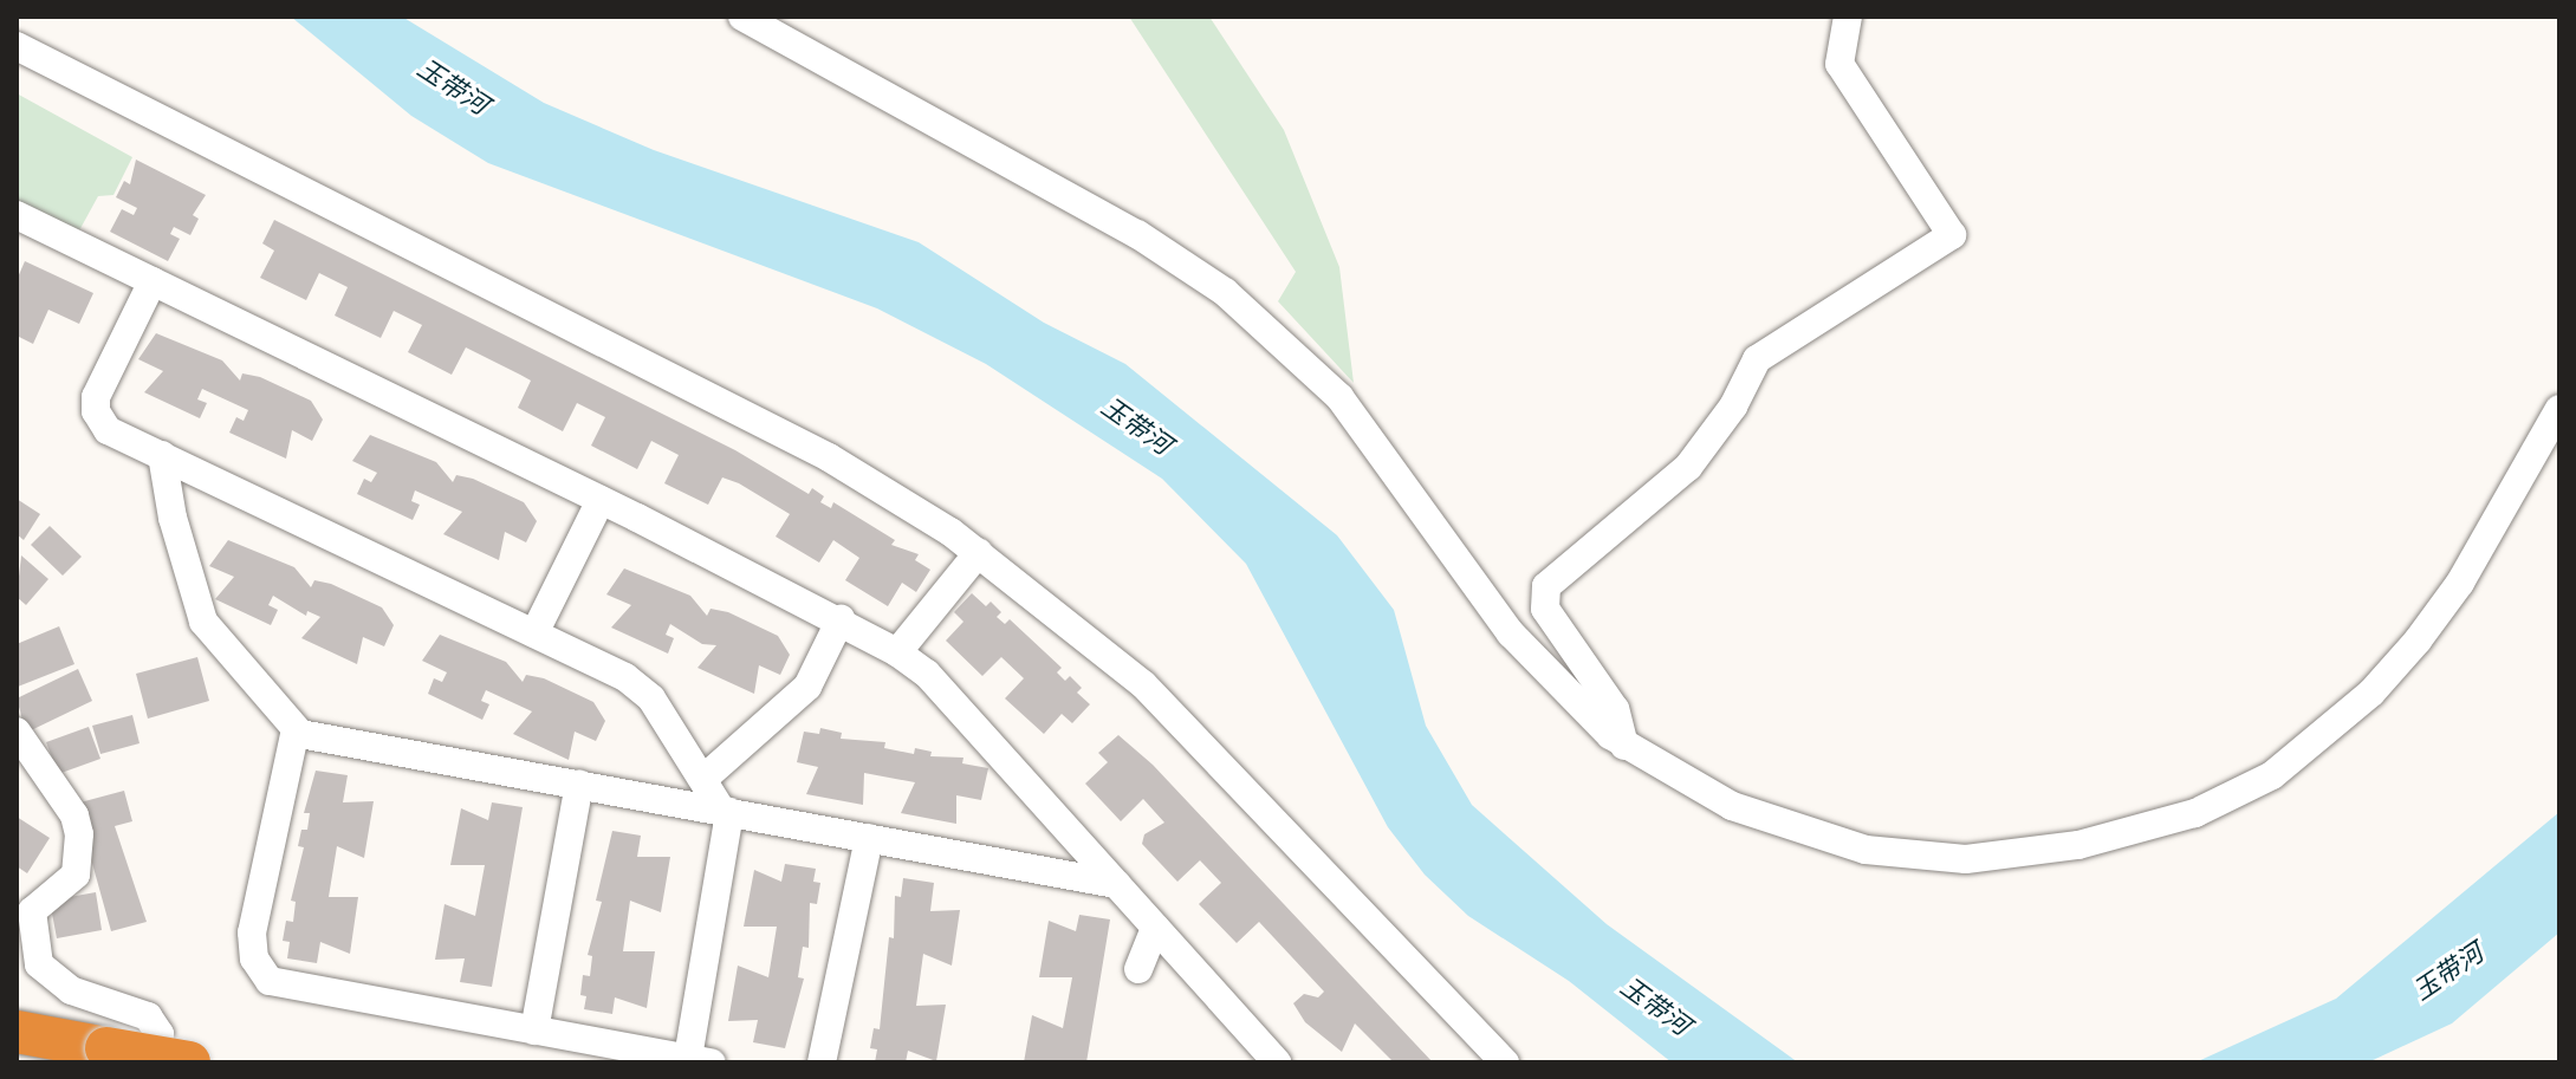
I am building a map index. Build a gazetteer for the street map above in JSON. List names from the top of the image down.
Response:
{
  "water": ["玉带河"]
}
